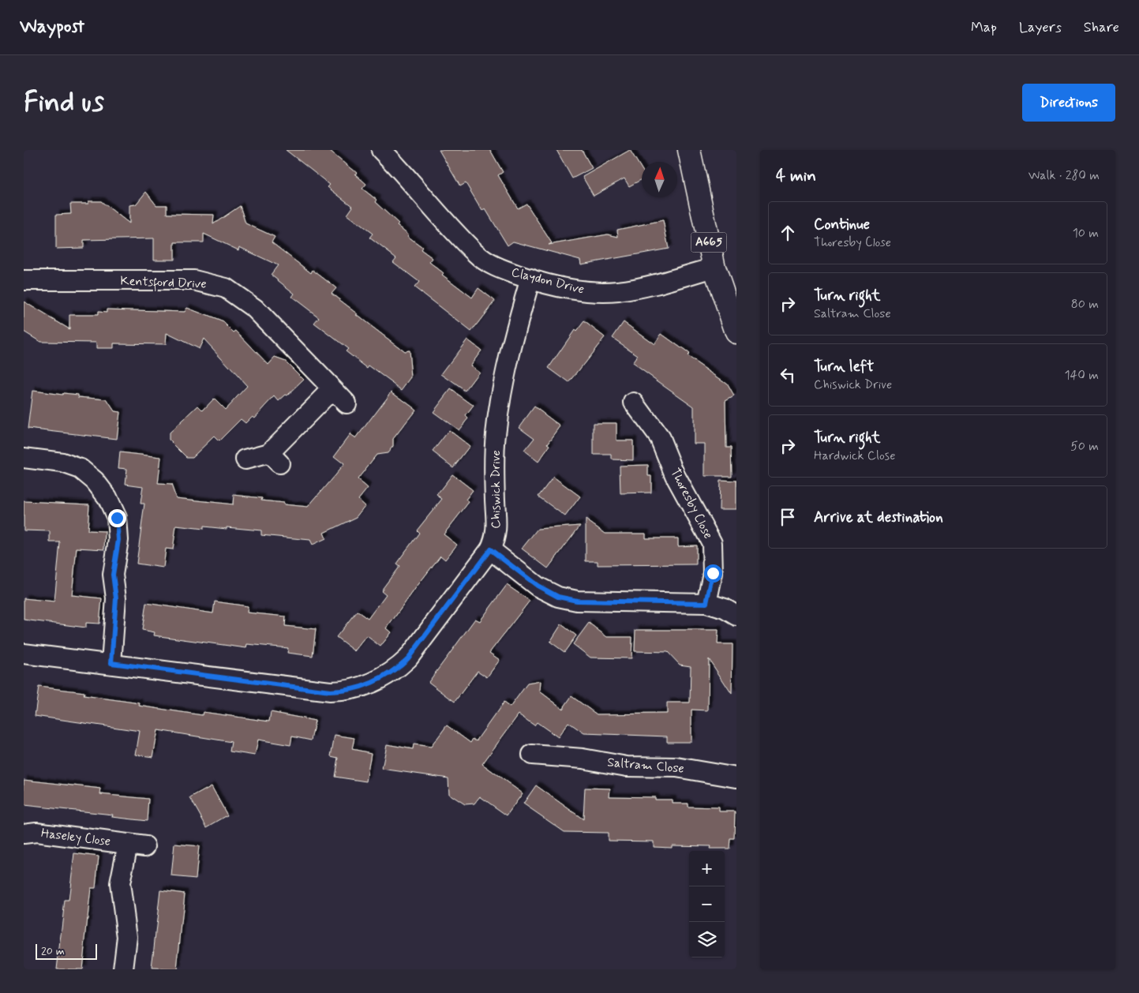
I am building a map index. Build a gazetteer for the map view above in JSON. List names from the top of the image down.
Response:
{
  "streets": {
    "main road": ["A665"],
    "street": [
      "Claydon Drive",
      "Kentsford Drive",
      "Chiswick Drive",
      "Thoresby Close",
      "Saltram Close",
      "Haseley Close"
    ]
  },
  "crossings": [
    ["A665", "Claydon Drive"],
    ["Claydon Drive", "Chiswick Drive"]
  ],
  "scale_bar": "20 m",
  "north": "top",
  "page": {
    "header": "Waypost",
    "nav": ["Map", "Layers", "Share"],
    "buttons": "Directions",
    "title": "Find us",
    "heading": ["4 min", "Walk · 280 m"],
    "list": [
      ["Continue", "Thoresby Close", "10 m"],
      ["Turn right", "Saltram Close", "80 m"],
      ["Turn left", "Chiswick Drive", "140 m"],
      ["Turn right", "Hardwick Close", "50 m"],
      "Arrive at destination"
    ],
    "map_buttons": ["+", "−"],
    "scale": "20 m"
  }
}
